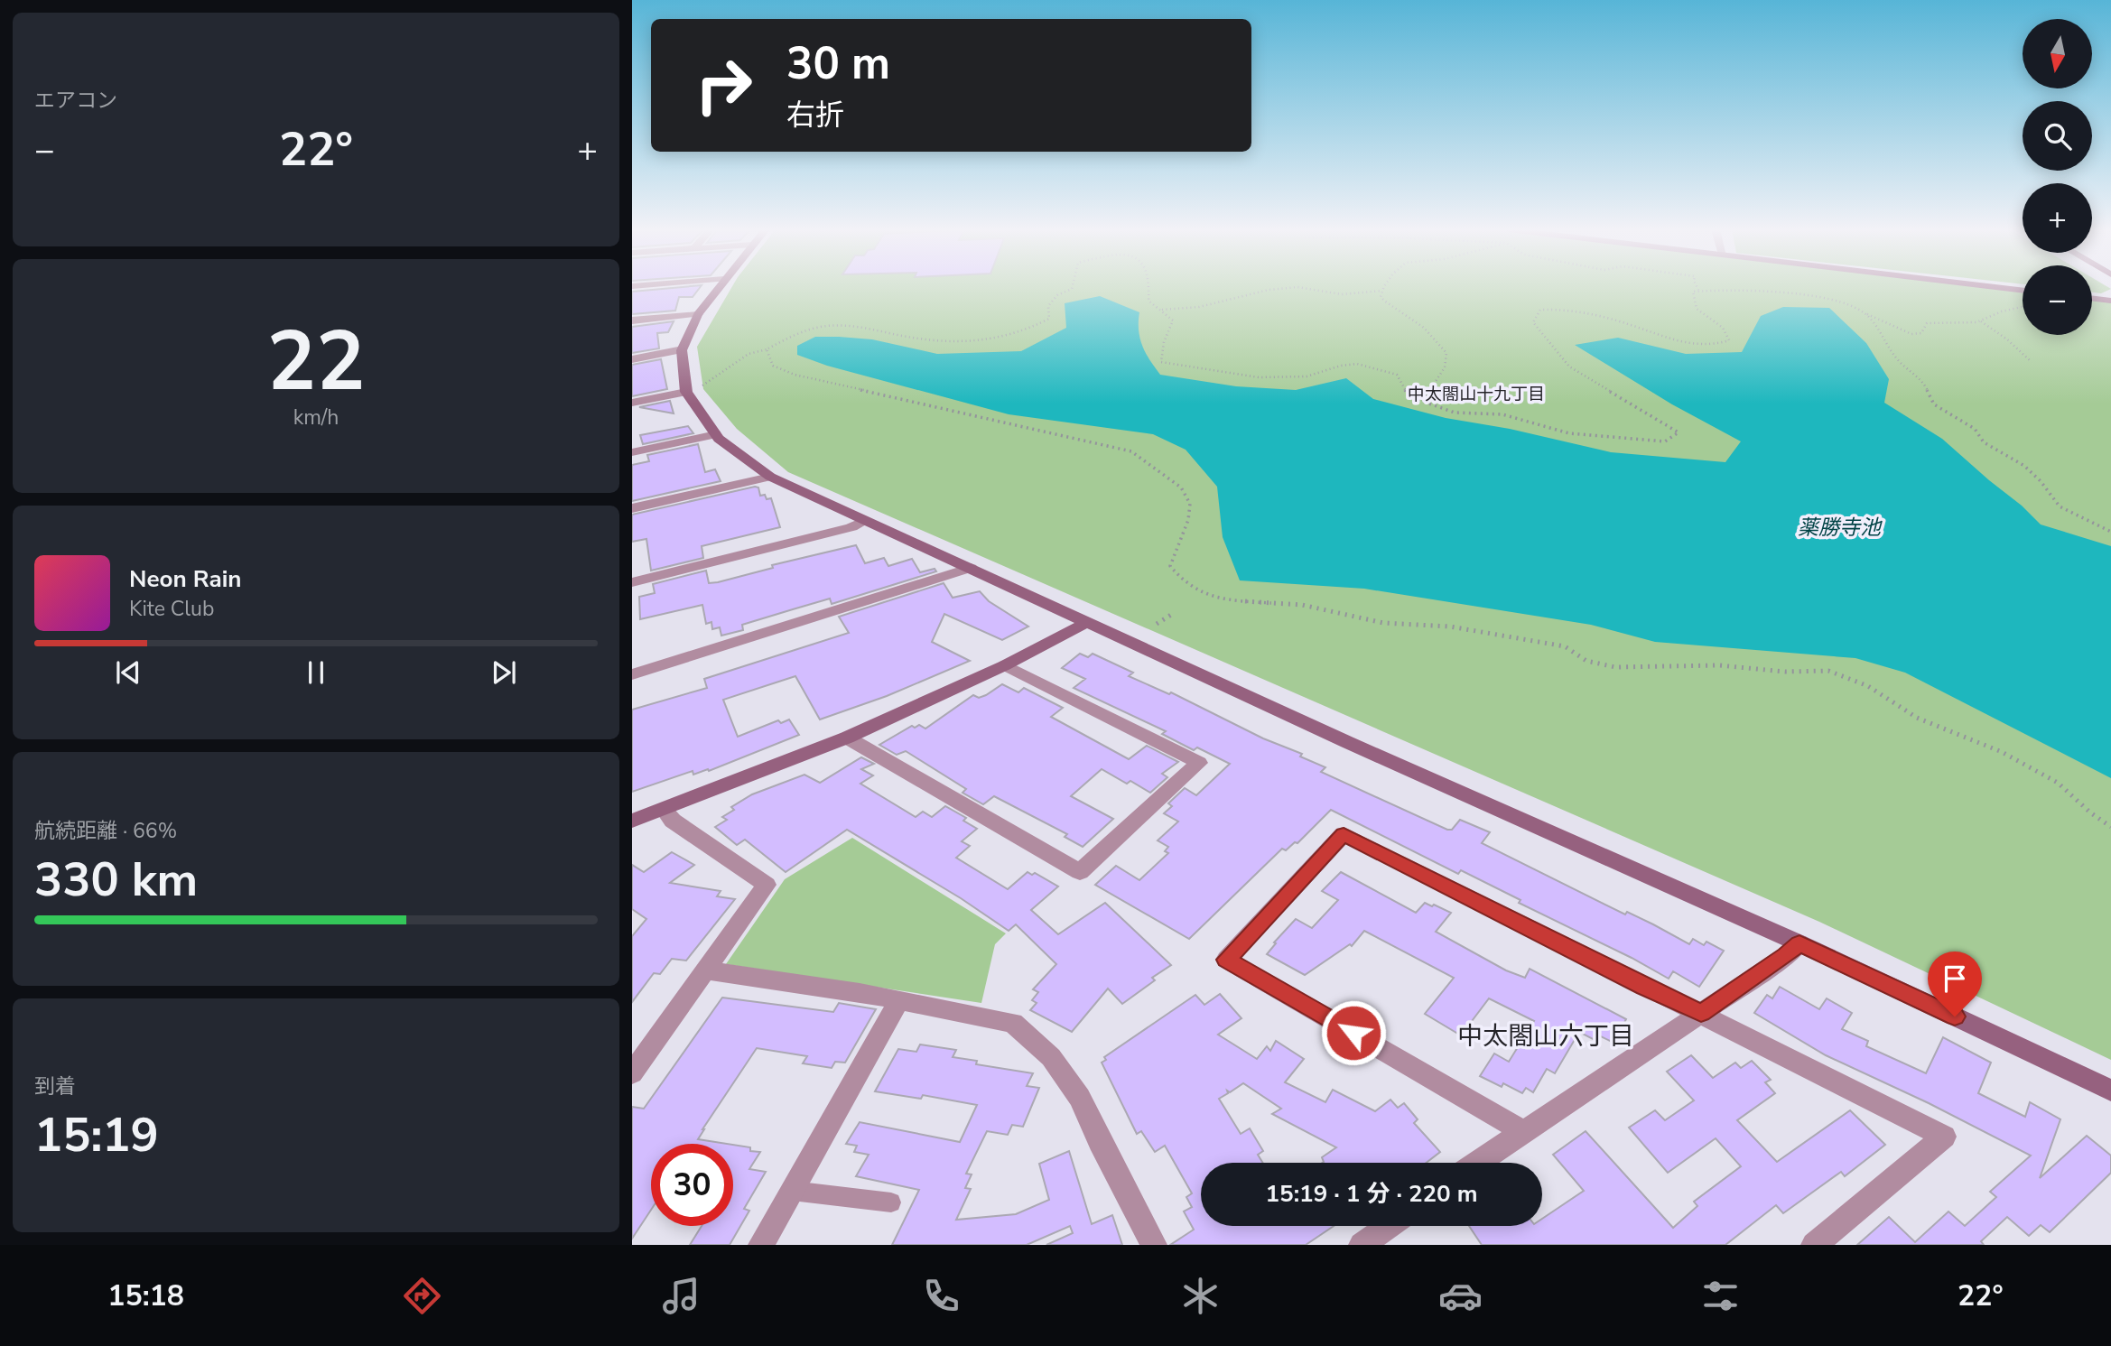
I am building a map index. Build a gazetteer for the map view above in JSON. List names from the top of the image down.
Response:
{
  "districts": ["中太閤山十九丁目", "中太閤山六丁目"],
  "water": ["薬勝寺池"],
  "north": "bottom",
  "page": {
    "tile": [
      "エアコン",
      ["22", "km/h"],
      ["航続距離 · 66%", "330 km"],
      ["到着", "15:19"]
    ],
    "map_buttons": ["+", "−"],
    "turn": ["30 m", "右折"],
    "heat": ["−", "22°", "+"],
    "song": ["Neon Rain", "Kite Club"],
    "limit": "30",
    "trip": "15:19 · 1 分 · 220 m",
    "tabs": ["15:18", "22°"]
  }
}
